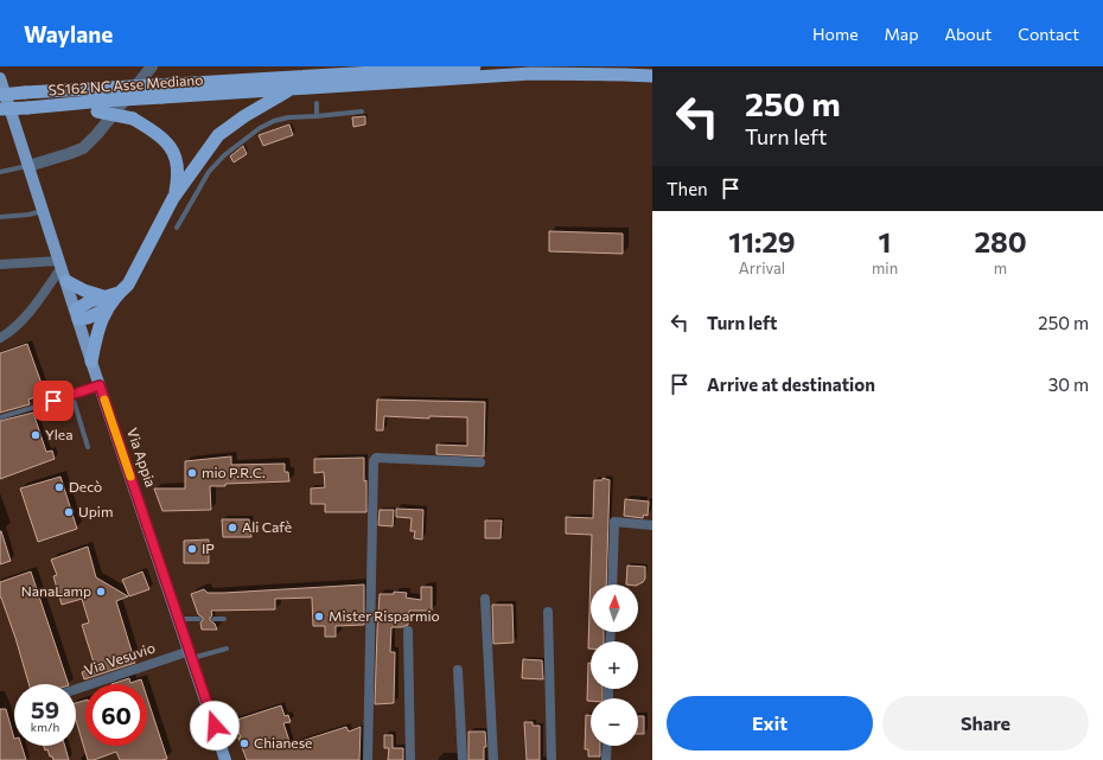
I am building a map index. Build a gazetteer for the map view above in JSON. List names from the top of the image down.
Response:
{
  "streets": {
    "highway": ["SS162 NC Asse Mediano"],
    "main road": ["Via Appia"],
    "street": ["Via Vesuvio"]
  },
  "crossings": [
    ["Via Appia", "Via Vesuvio"]
  ],
  "places": [
    "Ylea",
    "mio P.R.C.",
    "Decò",
    "Upim",
    "Ali Cafè",
    "IP",
    "NanaLamp",
    "Mister Risparmio",
    "Chianese"
  ],
  "north": "top",
  "page": {
    "header": "Waylane",
    "nav": [
      "Home",
      "Map",
      "About",
      "Contact"
    ],
    "turn": ["250 m", "Turn left"],
    "then": "Then",
    "eta": [
      "11:29",
      "Arrival",
      "1",
      "min",
      "280",
      "m"
    ],
    "list": [
      {
        "name": "Turn left",
        "value": "250 m"
      },
      {
        "name": "Arrive at destination",
        "value": "30 m"
      }
    ],
    "map_buttons": ["+", "−"],
    "speed": "59 km/h",
    "limit": "60",
    "buttons": ["Exit", "Share"]
  }
}
